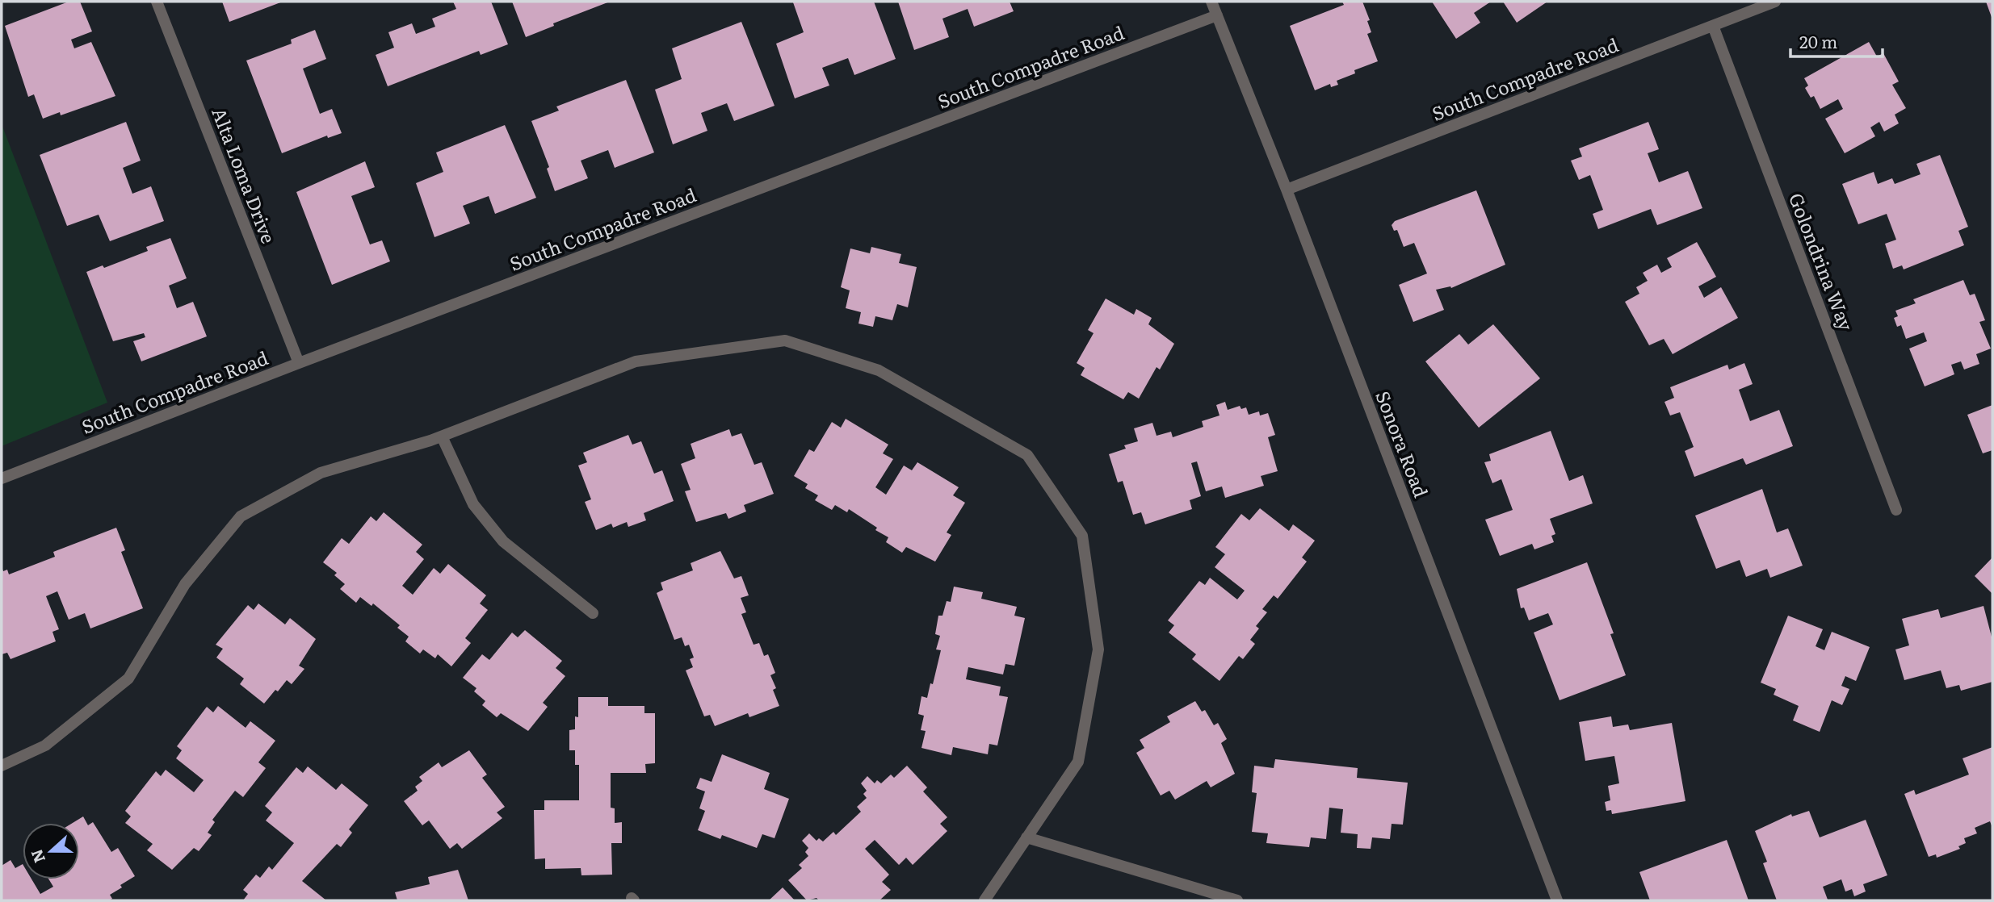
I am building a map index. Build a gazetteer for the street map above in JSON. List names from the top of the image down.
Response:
{
  "streets": {
    "street": [
      "South Compadre Road",
      "Alta Loma Drive",
      "Golondrina Way",
      "Sonora Road"
    ]
  },
  "crossings": [
    ["South Compadre Road", "Alta Loma Drive"],
    ["South Compadre Road", "Golondrina Way"],
    ["South Compadre Road", "Sonora Road"]
  ],
  "scale_bar": "20 m",
  "north": "left"
}
